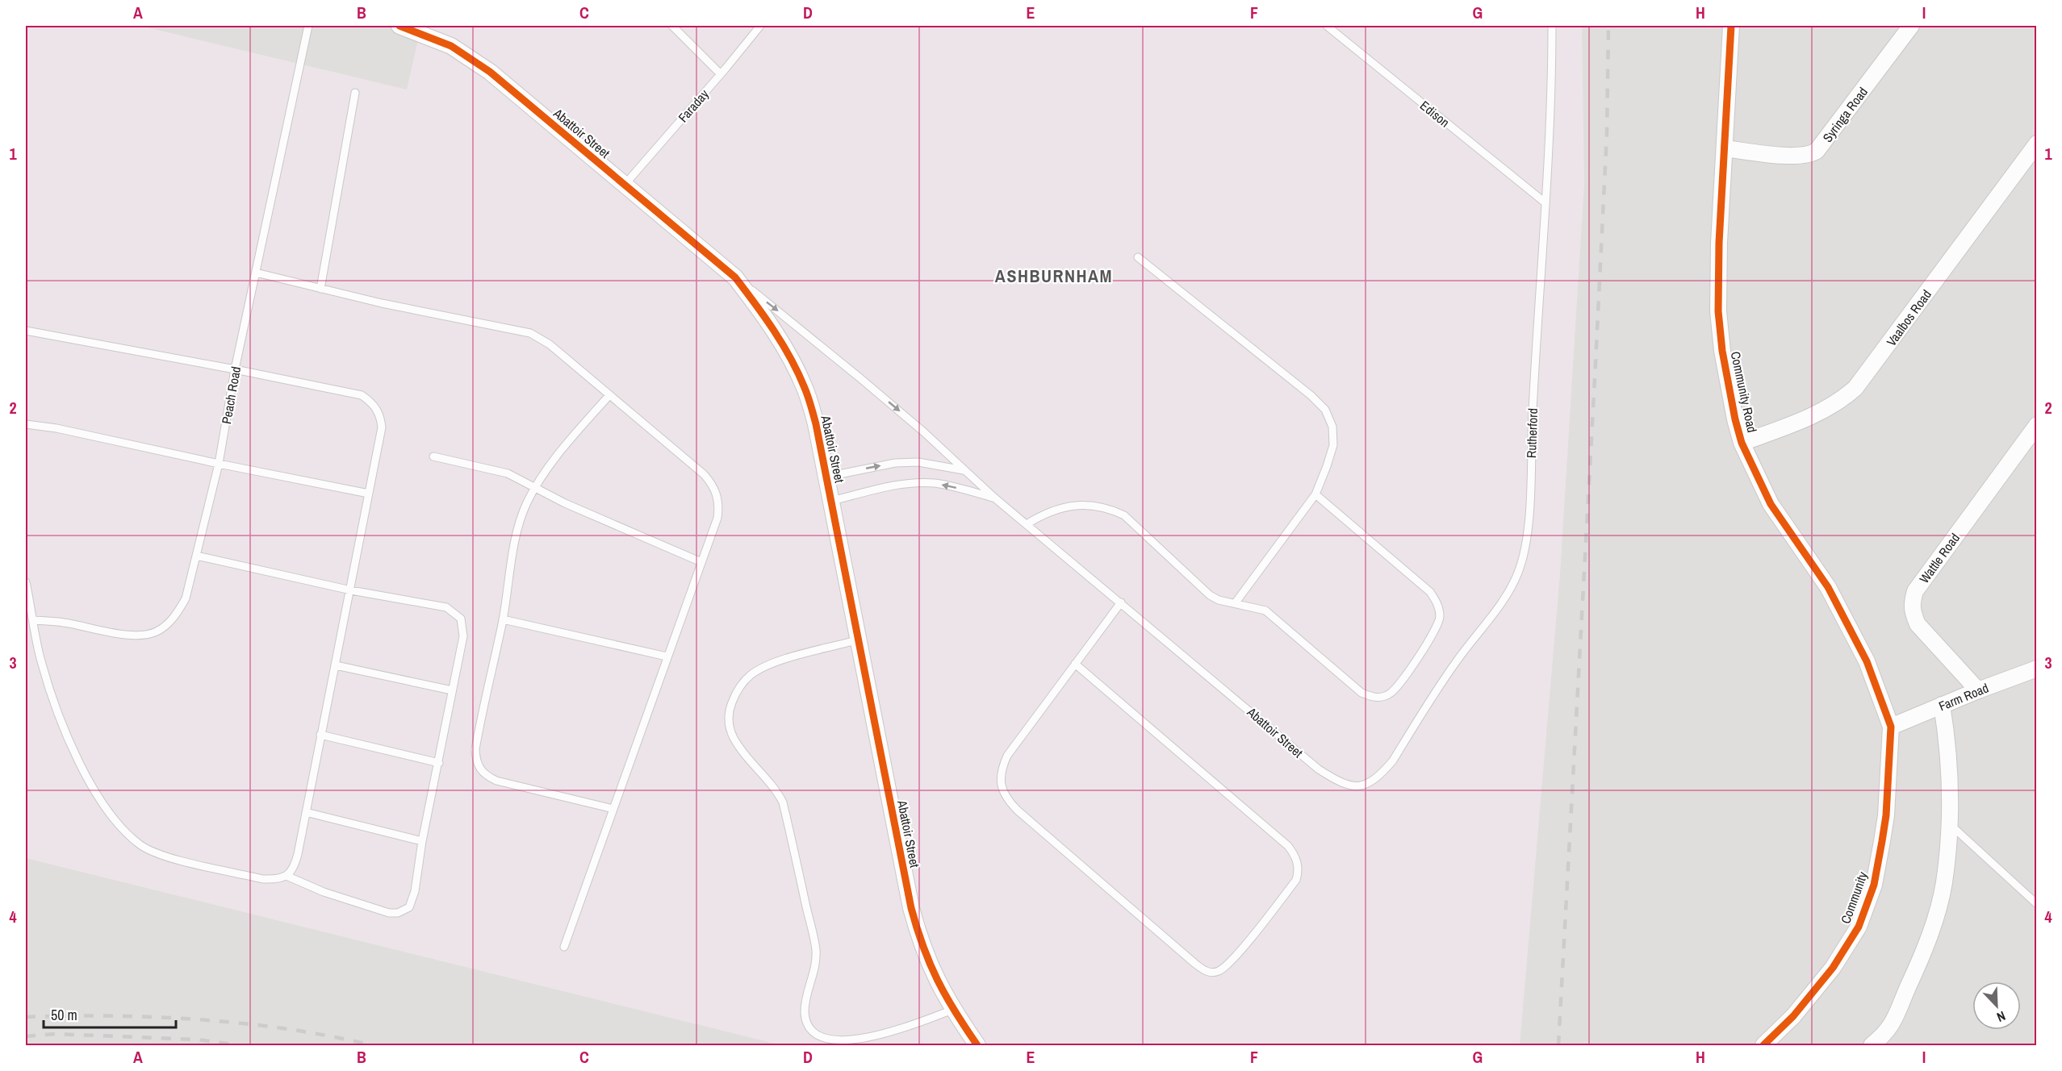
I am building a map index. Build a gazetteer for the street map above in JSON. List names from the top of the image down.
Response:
{
  "streets": {
    "street": [
      "Syringa Road",
      "Abattoir Street",
      "Vaalbos Road",
      "Community Road",
      "Wattle Road",
      "Farm Road",
      "Community"
    ],
    "lane": [
      "Faraday",
      "Edison",
      "Peach Road",
      "Rutherford"
    ]
  },
  "crossings": [
    ["Faraday", "Abattoir Street"],
    ["Edison", "Rutherford"],
    ["Syringa Road", "Community Road"],
    ["Abattoir Street", "Rutherford"],
    ["Vaalbos Road", "Community Road"],
    ["Community Road", "Farm Road"],
    ["Community Road", "Community"],
    ["Wattle Road", "Farm Road"],
    ["Farm Road", "Community"]
  ],
  "districts": ["ASHBURNHAM"],
  "scale_bar": "50 m",
  "north": "bottom right",
  "grid": {
    "columns": [
      "A",
      "B",
      "C",
      "D",
      "E",
      "F",
      "G",
      "H",
      "I"
    ],
    "rows": [
      "1",
      "2",
      "3",
      "4"
    ]
  }
}
